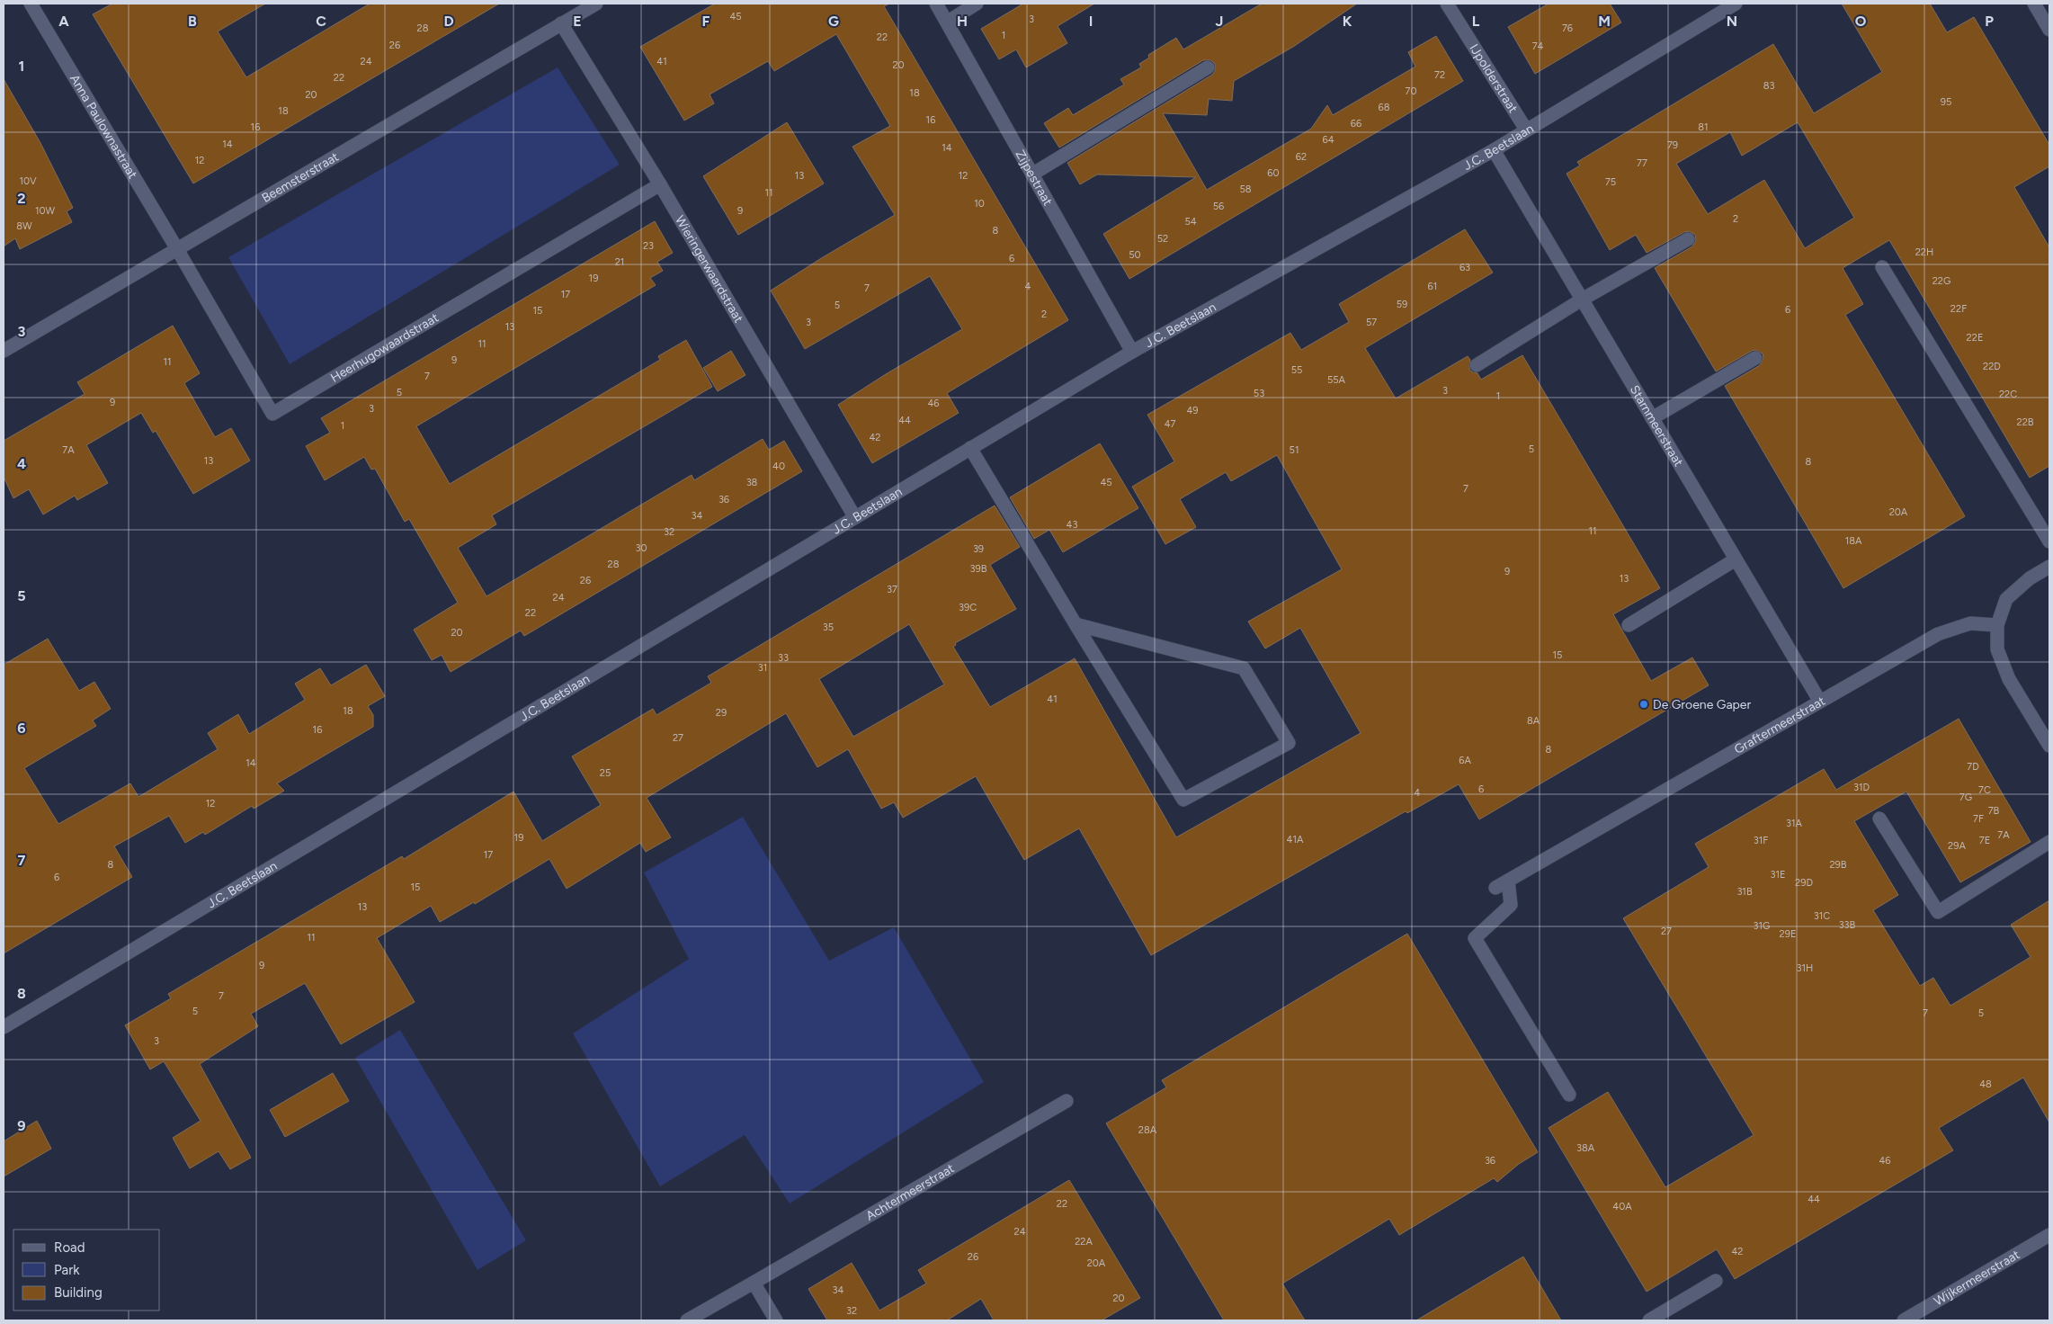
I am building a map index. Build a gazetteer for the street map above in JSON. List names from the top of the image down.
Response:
{
  "streets": {
    "street": [
      "IJpolderstraat",
      "Anna Paulownastraat",
      "J.C. Beetslaan",
      "Beemsterstraat",
      "Zijpestraat",
      "Wieringerwaardstraat",
      "Heerhugowaardstraat",
      "Starnmeerstraat",
      "Graftermeerstraat",
      "Achtermeerstraat",
      "Wijkermeerstraat"
    ]
  },
  "crossings": [
    ["IJpolderstraat", "J.C. Beetslaan"],
    ["Anna Paulownastraat", "Beemsterstraat"],
    ["Anna Paulownastraat", "Heerhugowaardstraat"],
    ["J.C. Beetslaan", "Zijpestraat"],
    ["J.C. Beetslaan", "Wieringerwaardstraat"],
    ["J.C. Beetslaan", "Starnmeerstraat"],
    ["Beemsterstraat", "Wieringerwaardstraat"],
    ["Beemsterstraat", "Heerhugowaardstraat"],
    ["Wieringerwaardstraat", "Heerhugowaardstraat"],
    ["Starnmeerstraat", "Graftermeerstraat"]
  ],
  "places": ["De Groene Gaper"],
  "house_numbers": [
    "45",
    "3",
    "28",
    "76",
    "1",
    "22",
    "26",
    "74",
    "24",
    "41",
    "20",
    "72",
    "22",
    "83",
    "70",
    "18",
    "20",
    "95",
    "68",
    "18",
    "16",
    "66",
    "16",
    "81",
    "64",
    "14",
    "79",
    "14",
    "62",
    "12",
    "77",
    "60",
    "13",
    "12",
    "10V",
    "75",
    "58",
    "11",
    "10",
    "56",
    "10W",
    "9",
    "2",
    "54",
    "8W",
    "8",
    "52",
    "23",
    "22H",
    "50",
    "6",
    "21",
    "63",
    "19",
    "22G",
    "4",
    "61",
    "7",
    "17",
    "59",
    "5",
    "22F",
    "6",
    "15",
    "2",
    "3",
    "57",
    "13",
    "22E",
    "11",
    "9",
    "11",
    "22D",
    "55",
    "7",
    "55A",
    "3",
    "5",
    "53",
    "22C",
    "1",
    "9",
    "46",
    "3",
    "49",
    "44",
    "22B",
    "47",
    "1",
    "42",
    "5",
    "7A",
    "51",
    "13",
    "8",
    "40",
    "38",
    "45",
    "7",
    "36",
    "20A",
    "34",
    "43",
    "11",
    "32",
    "18A",
    "30",
    "39",
    "28",
    "39B",
    "9",
    "13",
    "26",
    "37",
    "24",
    "39C",
    "22",
    "35",
    "20",
    "15",
    "33",
    "31",
    "41",
    "18",
    "29",
    "8A",
    "16",
    "27",
    "8",
    "6A",
    "14",
    "7D",
    "25",
    "31D",
    "6",
    "7C",
    "4",
    "7G",
    "12",
    "7B",
    "7F",
    "31A",
    "7A",
    "19",
    "41A",
    "31F",
    "7E",
    "29A",
    "17",
    "8",
    "29B",
    "31E",
    "6",
    "29D",
    "15",
    "31B",
    "13",
    "31C",
    "33B",
    "31G",
    "27",
    "29E",
    "11",
    "9",
    "31H",
    "7",
    "5",
    "7",
    "5",
    "3",
    "48",
    "28A",
    "38A",
    "36",
    "46",
    "44",
    "22",
    "40A",
    "24",
    "22A",
    "42",
    "26",
    "20A",
    "34",
    "20",
    "32"
  ],
  "legend": ["Road", "Park", "Building"],
  "grid": {
    "columns": [
      "A",
      "B",
      "C",
      "D",
      "E",
      "F",
      "G",
      "H",
      "I",
      "J",
      "K",
      "L",
      "M",
      "N",
      "O",
      "P"
    ],
    "rows": [
      "1",
      "2",
      "3",
      "4",
      "5",
      "6",
      "7",
      "8",
      "9"
    ]
  }
}
